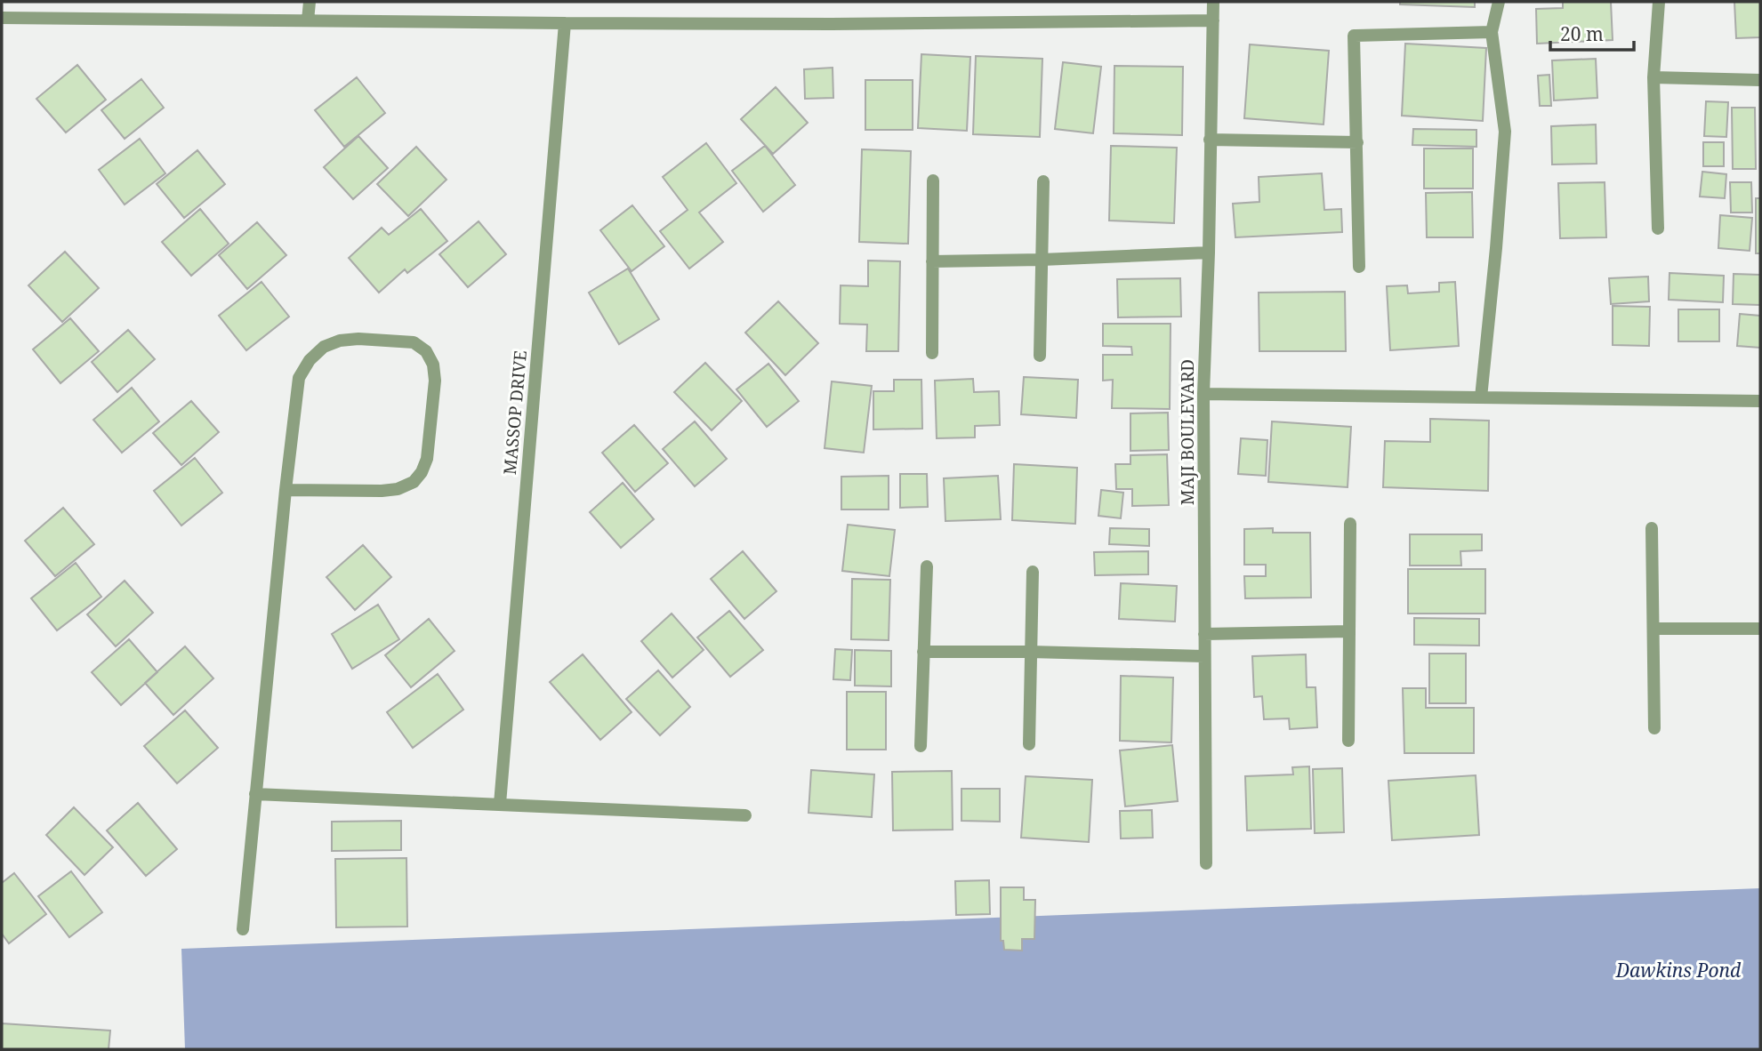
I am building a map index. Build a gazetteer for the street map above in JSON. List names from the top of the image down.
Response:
{
  "streets": {
    "street": ["MASSOP DRIVE", "MAJI BOULEVARD"]
  },
  "water": ["Dawkins Pond"],
  "scale_bar": "20 m"
}
